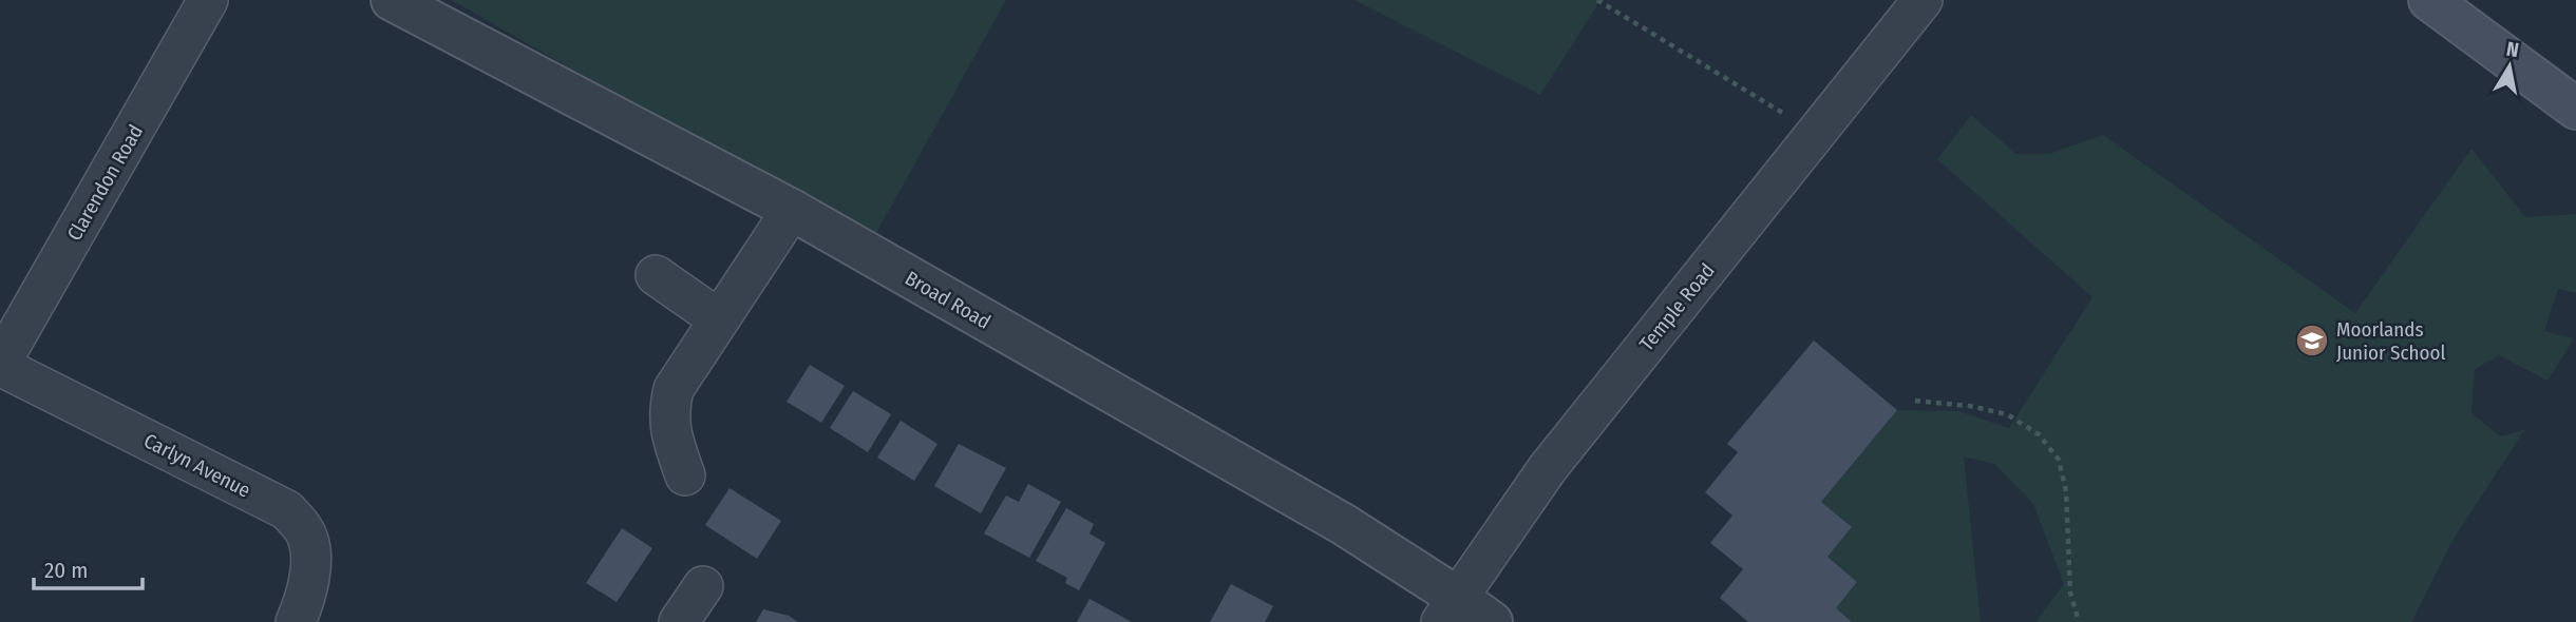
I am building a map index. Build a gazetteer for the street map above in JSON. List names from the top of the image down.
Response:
{
  "streets": {
    "street": [
      "Clarendon Road",
      "Broad Road",
      "Temple Road",
      "Carlyn Avenue"
    ]
  },
  "crossings": [
    ["Clarendon Road", "Carlyn Avenue"],
    ["Broad Road", "Temple Road"]
  ],
  "places": {
    "school or university": ["Moorlands Junior School"]
  },
  "scale_bar": "20 m",
  "north": "top"
}
